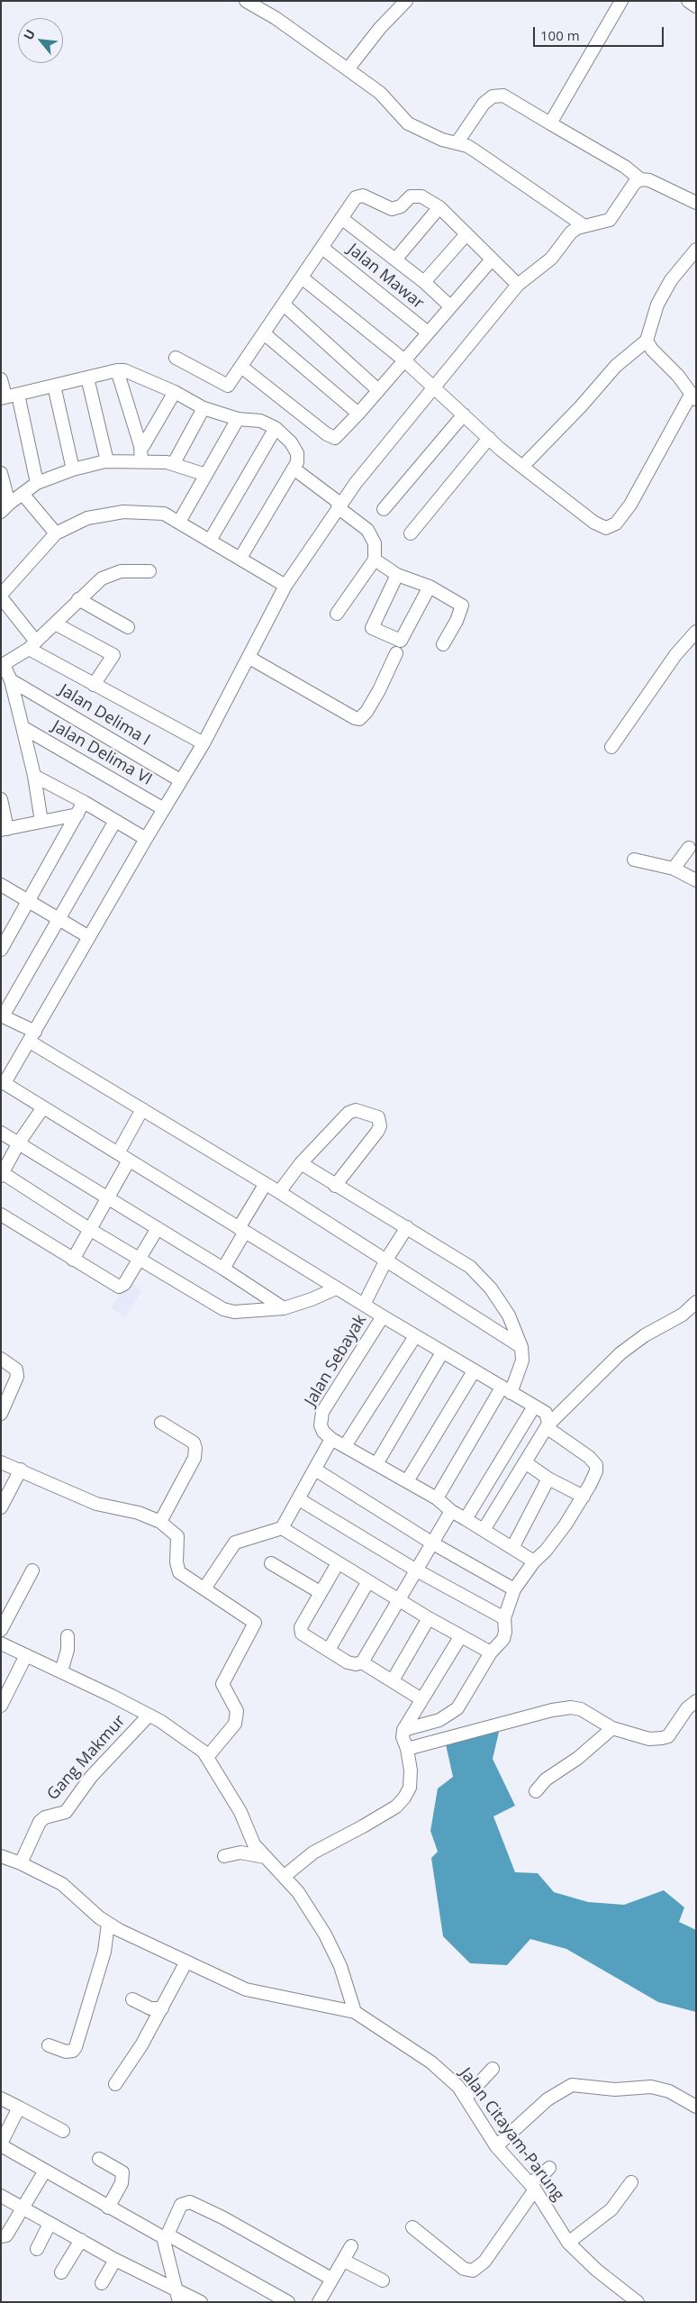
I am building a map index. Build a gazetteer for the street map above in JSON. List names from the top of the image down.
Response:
{
  "streets": {
    "street": [
      "Jalan Mawar",
      "Jalan Delima I",
      "Jalan Delima VI",
      "Jalan Sebayak",
      "Gang Makmur",
      "Jalan Citayam-Parung"
    ]
  },
  "crossings": [
    ["Gang Makmur", "Jalan Citayam-Parung"]
  ],
  "scale_bar": "100 m",
  "north": "top left"
}
